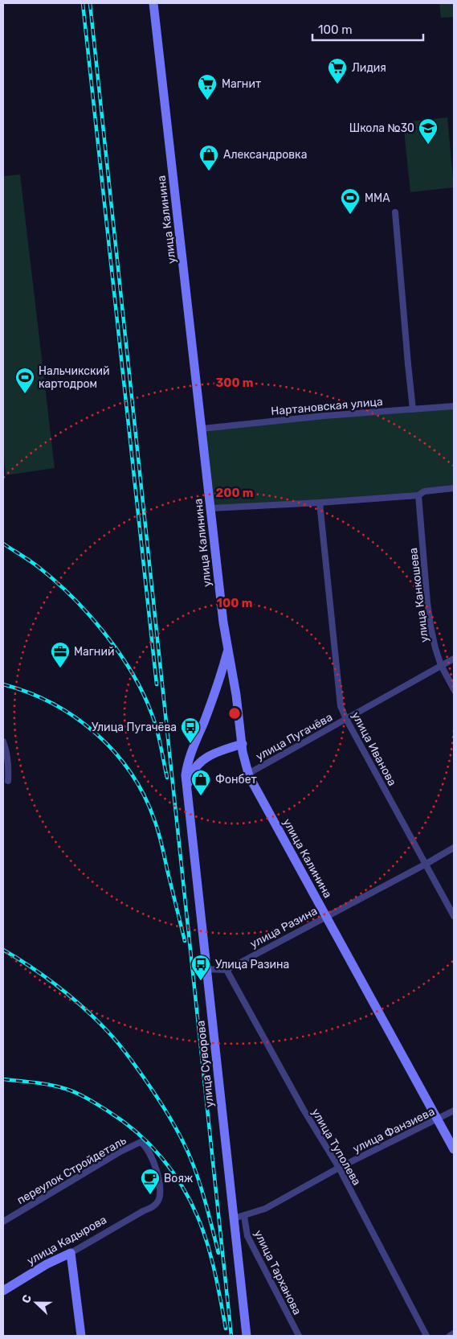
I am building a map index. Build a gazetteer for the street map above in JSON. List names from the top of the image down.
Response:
{
  "streets": {
    "main road": ["улица Калинина", "улица Суворова", "улица Кадырова"],
    "street": [
      "Нартановская улица",
      "улица Канкошева",
      "улица Пугачёва",
      "улица Иванова",
      "улица Разина",
      "улица Фанзиева",
      "улица Туполева",
      "переулок Стройдеталь",
      "улица Тарханова"
    ]
  },
  "crossings": [
    ["улица Калинина", "Нартановская улица"],
    ["улица Калинина", "улица Пугачёва"],
    ["улица Калинина", "улица Разина"],
    ["улица Калинина", "улица Суворова"],
    ["улица Калинина", "улица Фанзиева"],
    ["улица Канкошева", "улица Пугачёва"],
    ["улица Пугачёва", "улица Иванова"],
    ["улица Иванова", "улица Разина"],
    ["улица Разина", "улица Туполева"],
    ["улица Суворова", "улица Фанзиева"],
    ["улица Фанзиева", "улица Туполева"],
    ["улица Фанзиева", "улица Тарханова"],
    ["переулок Стройдеталь", "улица Кадырова"]
  ],
  "places": {
    "supermarket": ["Лидия", "Магнит"],
    "school or university": ["Школа №30"],
    "shop": ["Александровка", "Фонбет"],
    "sports": ["MMA", "Нальчикский картодром"],
    "office": ["Магний"],
    "bus stop": ["Улица Пугачёва", "Улица Разина"],
    "cafe": ["Вояж"]
  },
  "scale_bar": "100 m",
  "north": "left",
  "rings": ["300 m", "200 m", "100 m"]
}
